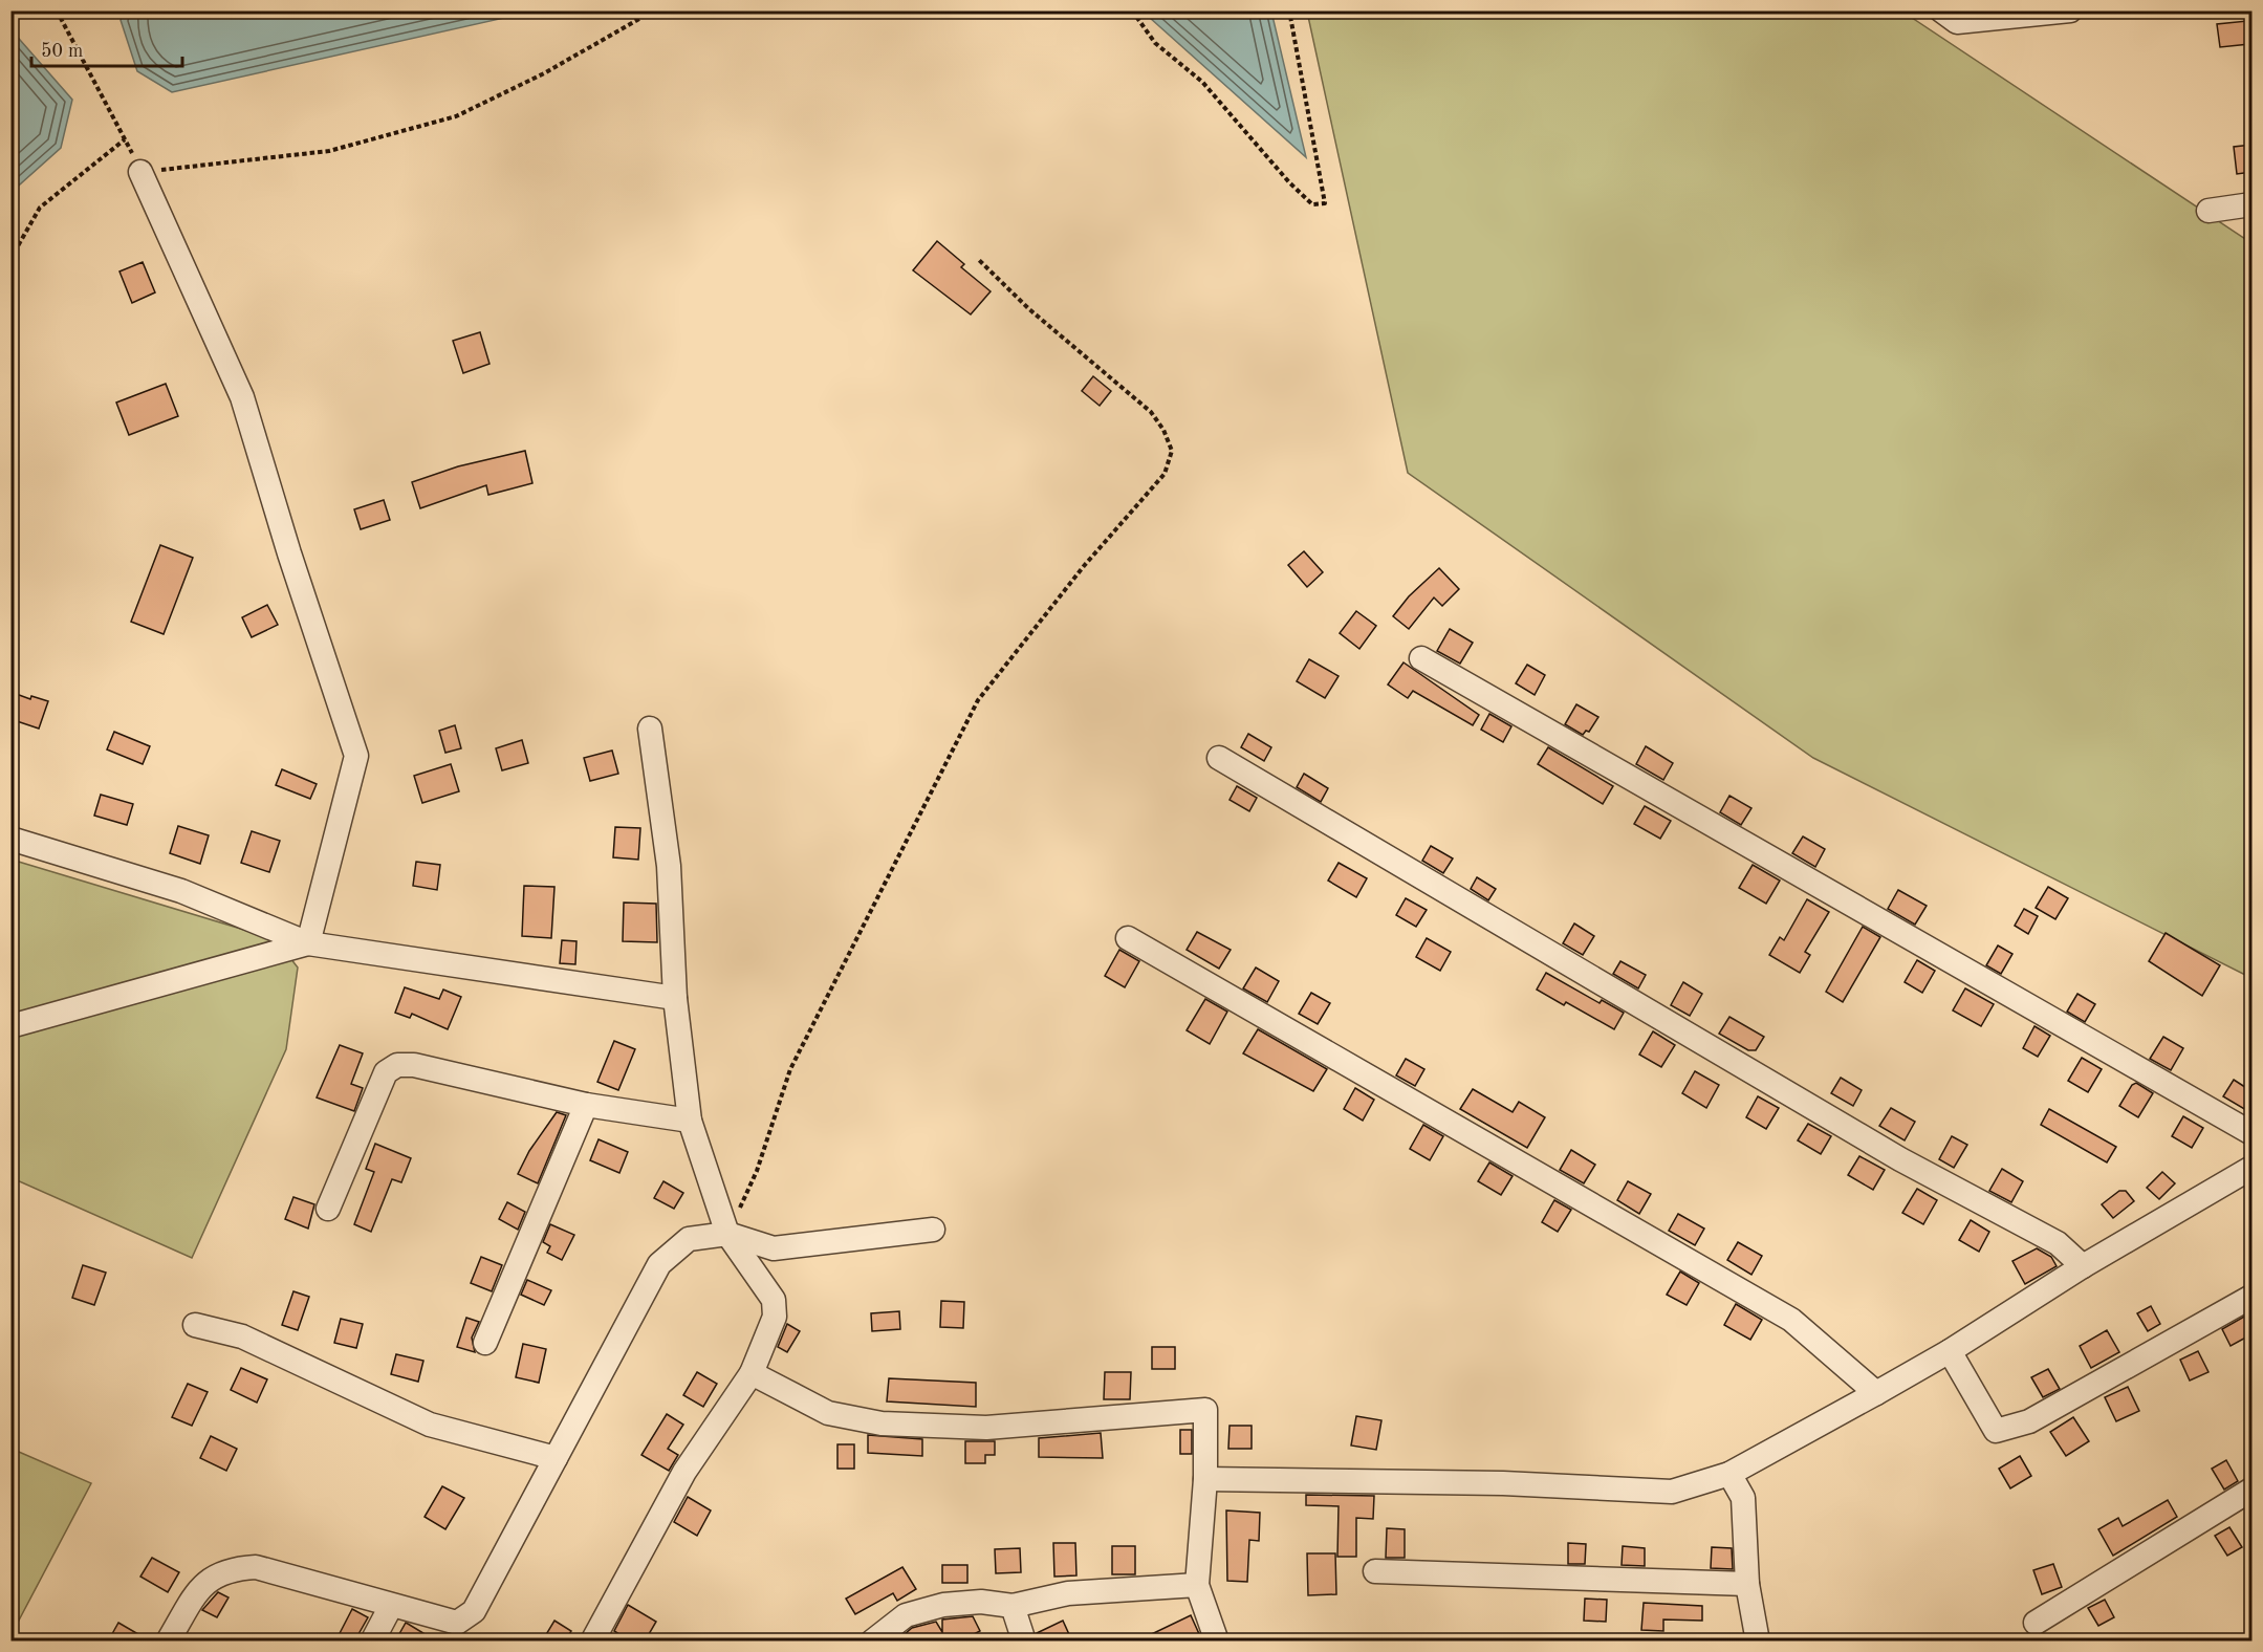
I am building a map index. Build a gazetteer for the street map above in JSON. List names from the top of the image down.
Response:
{
  "scale_bar": "50 m"
}
